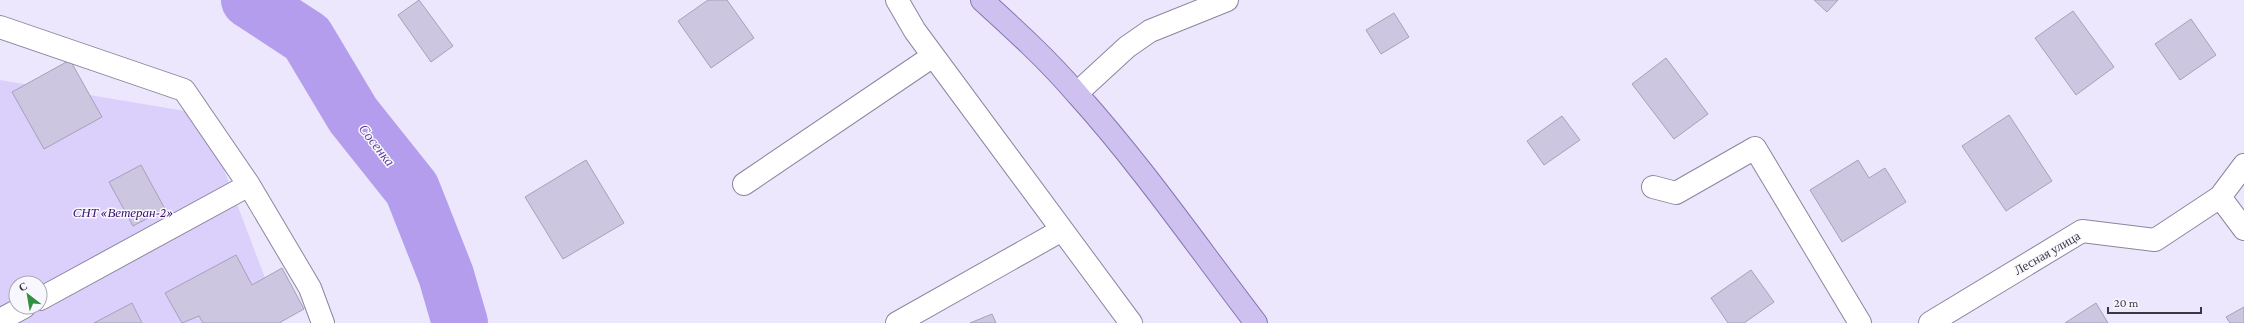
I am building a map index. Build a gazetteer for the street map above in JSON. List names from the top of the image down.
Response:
{
  "streets": {
    "street": ["Лесная улица"]
  },
  "water": ["Сосенка"],
  "parks": ["СНТ «Ветеран-2»"],
  "scale_bar": "20 m",
  "north": "top left"
}
